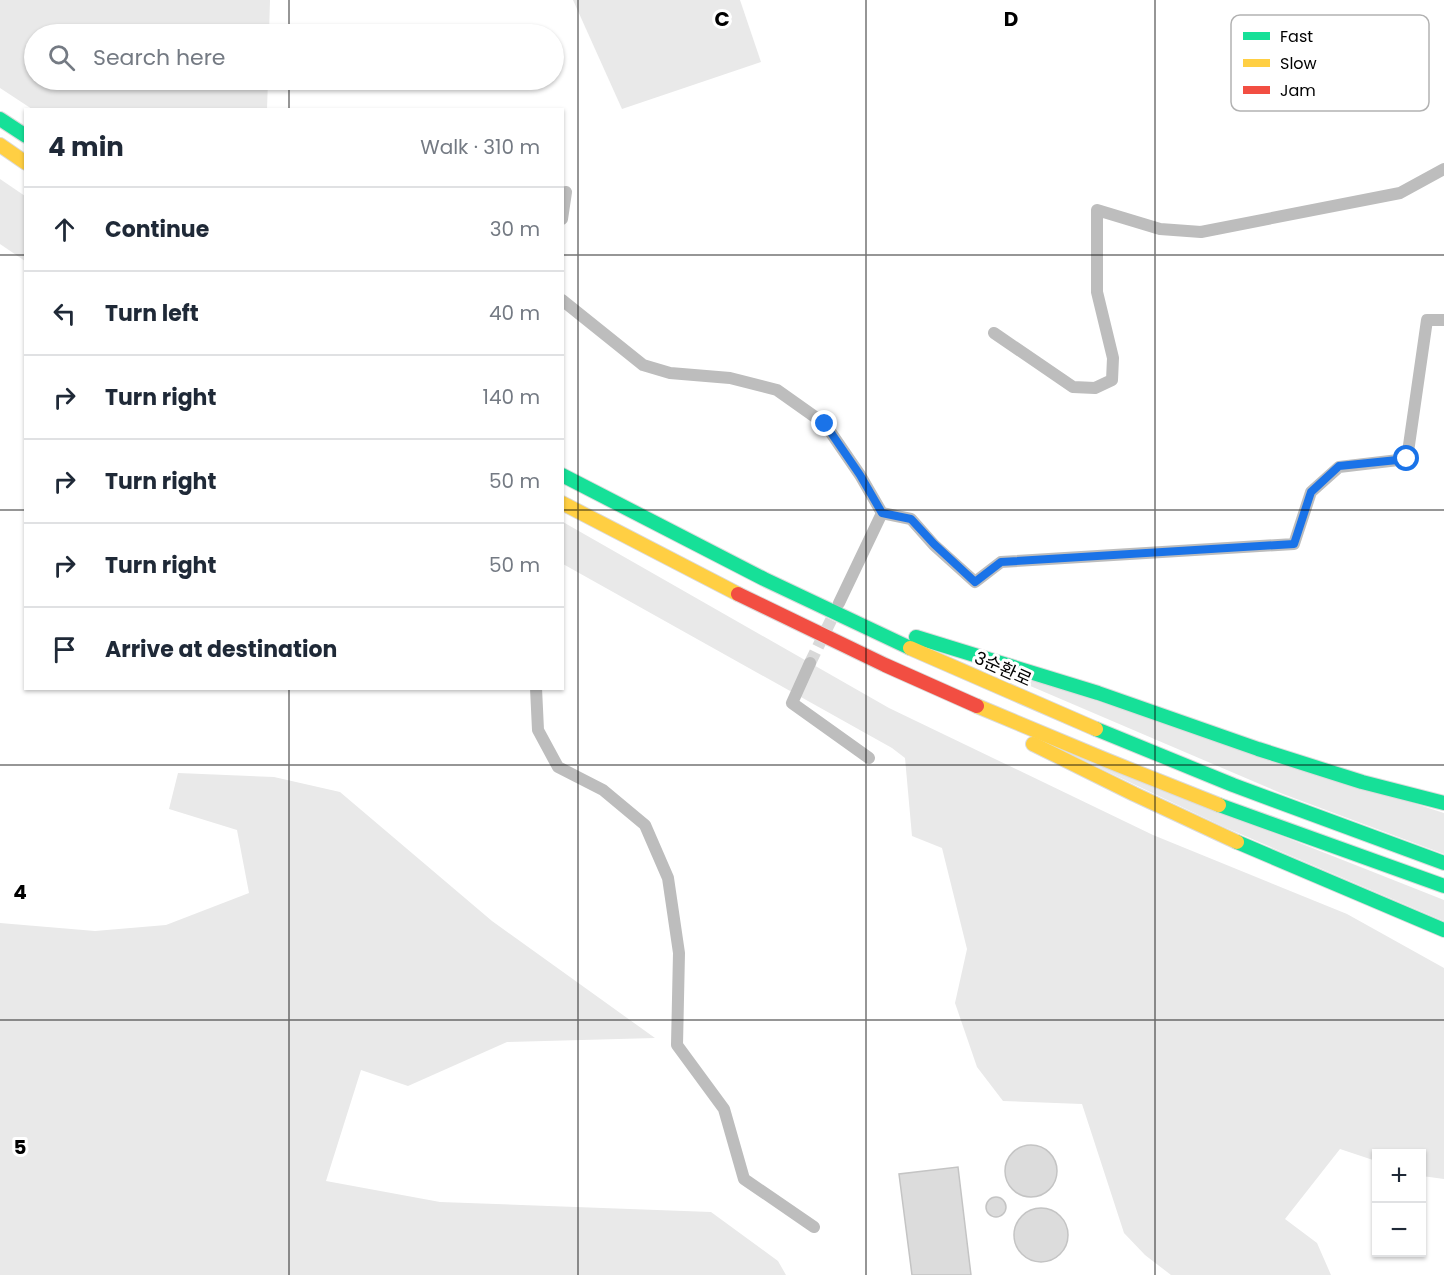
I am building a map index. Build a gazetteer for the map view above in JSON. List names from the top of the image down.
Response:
{
  "streets": {
    "highway": ["3순환로"]
  },
  "legend": ["Fast", "Slow", "Jam"],
  "page": {
    "search": "Search here",
    "heading": ["4 min", "Walk · 310 m"],
    "list": [
      ["Continue", "30 m"],
      ["Turn left", "40 m"],
      ["Turn right", "140 m"],
      ["Turn right", "50 m"],
      ["Turn right", "50 m"],
      "Arrive at destination"
    ],
    "map_buttons": ["+", "−"]
  },
  "grid": {
    "columns": ["C", "D"],
    "rows": ["4", "5"]
  }
}
